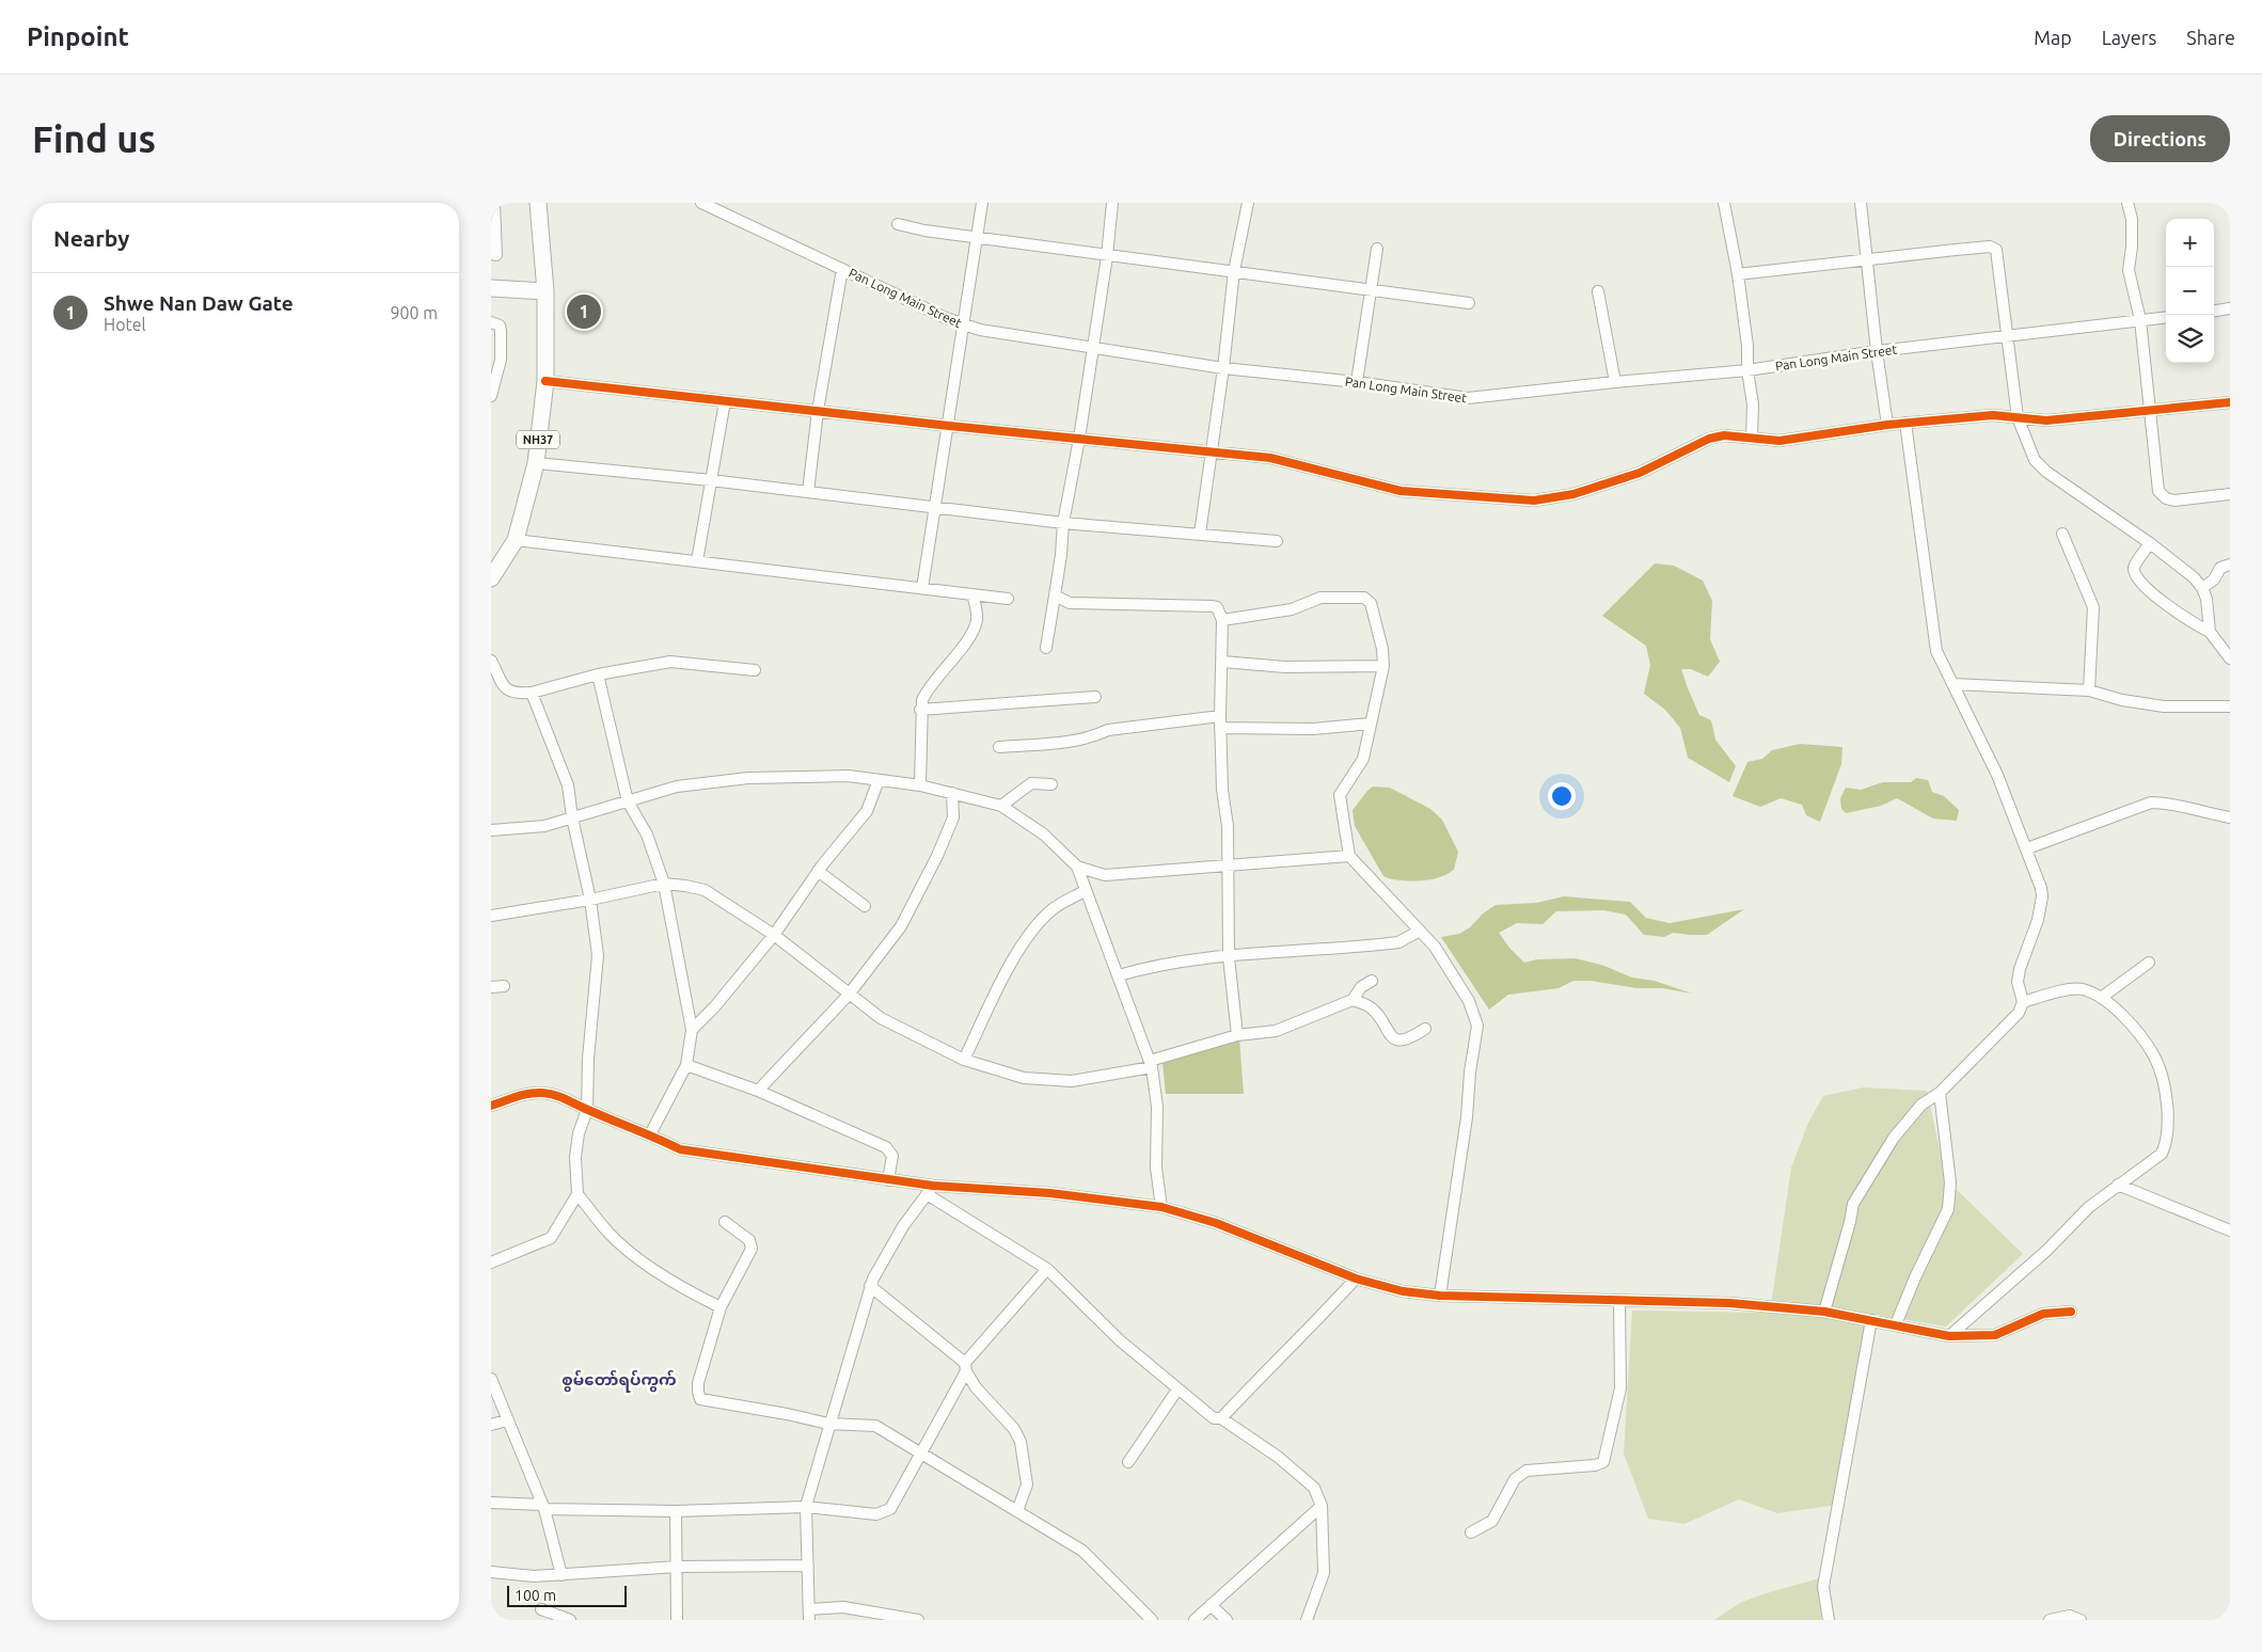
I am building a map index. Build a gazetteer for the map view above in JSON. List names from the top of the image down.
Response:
{
  "streets": {
    "highway": ["NH37"],
    "street": ["Pan Long Main Street"]
  },
  "districts": ["စွမ်တော်ရပ်ကွက်"],
  "scale_bar": "100 m",
  "page": {
    "header": "Pinpoint",
    "nav": ["Map", "Layers", "Share"],
    "buttons": "Directions",
    "title": "Find us",
    "heading": "Nearby",
    "map_buttons": ["+", "−"],
    "list": [
      {
        "mark": "1",
        "name": "Shwe Nan Daw Gate",
        "note": "Hotel",
        "value": "900 m"
      }
    ],
    "pins": "1",
    "scale": "100 m"
  }
}
